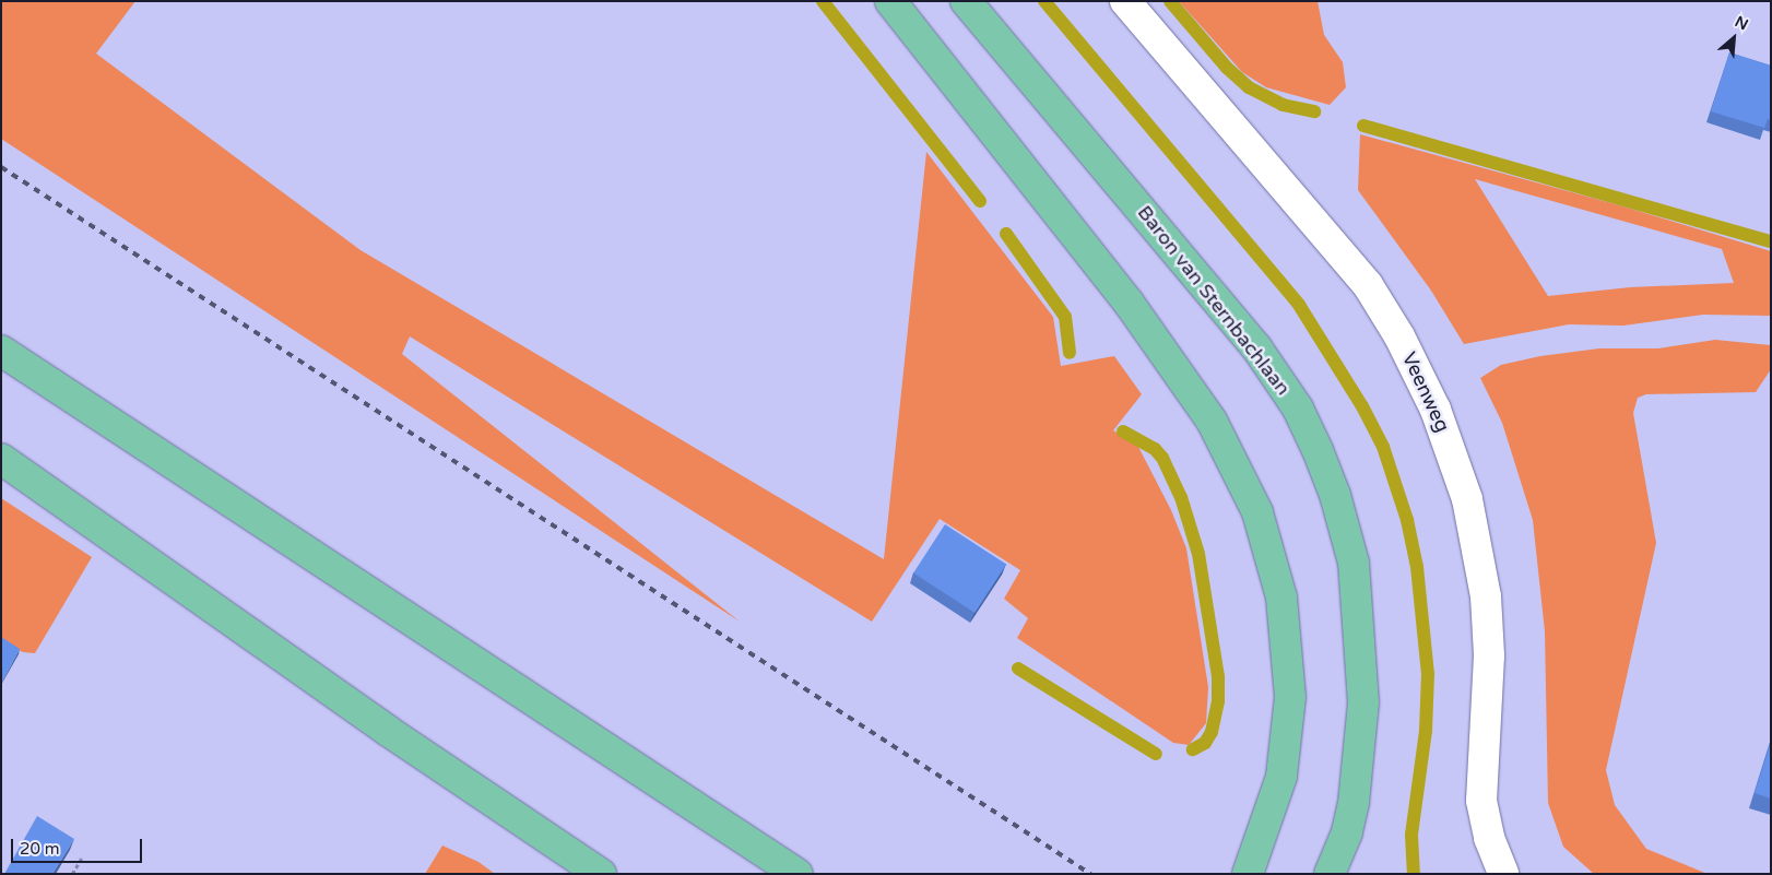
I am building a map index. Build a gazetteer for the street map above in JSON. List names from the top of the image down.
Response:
{
  "streets": {
    "main road": ["Baron van Sternbachlaan"],
    "street": ["Veenweg"]
  },
  "scale_bar": "20 m",
  "north": "top right"
}
